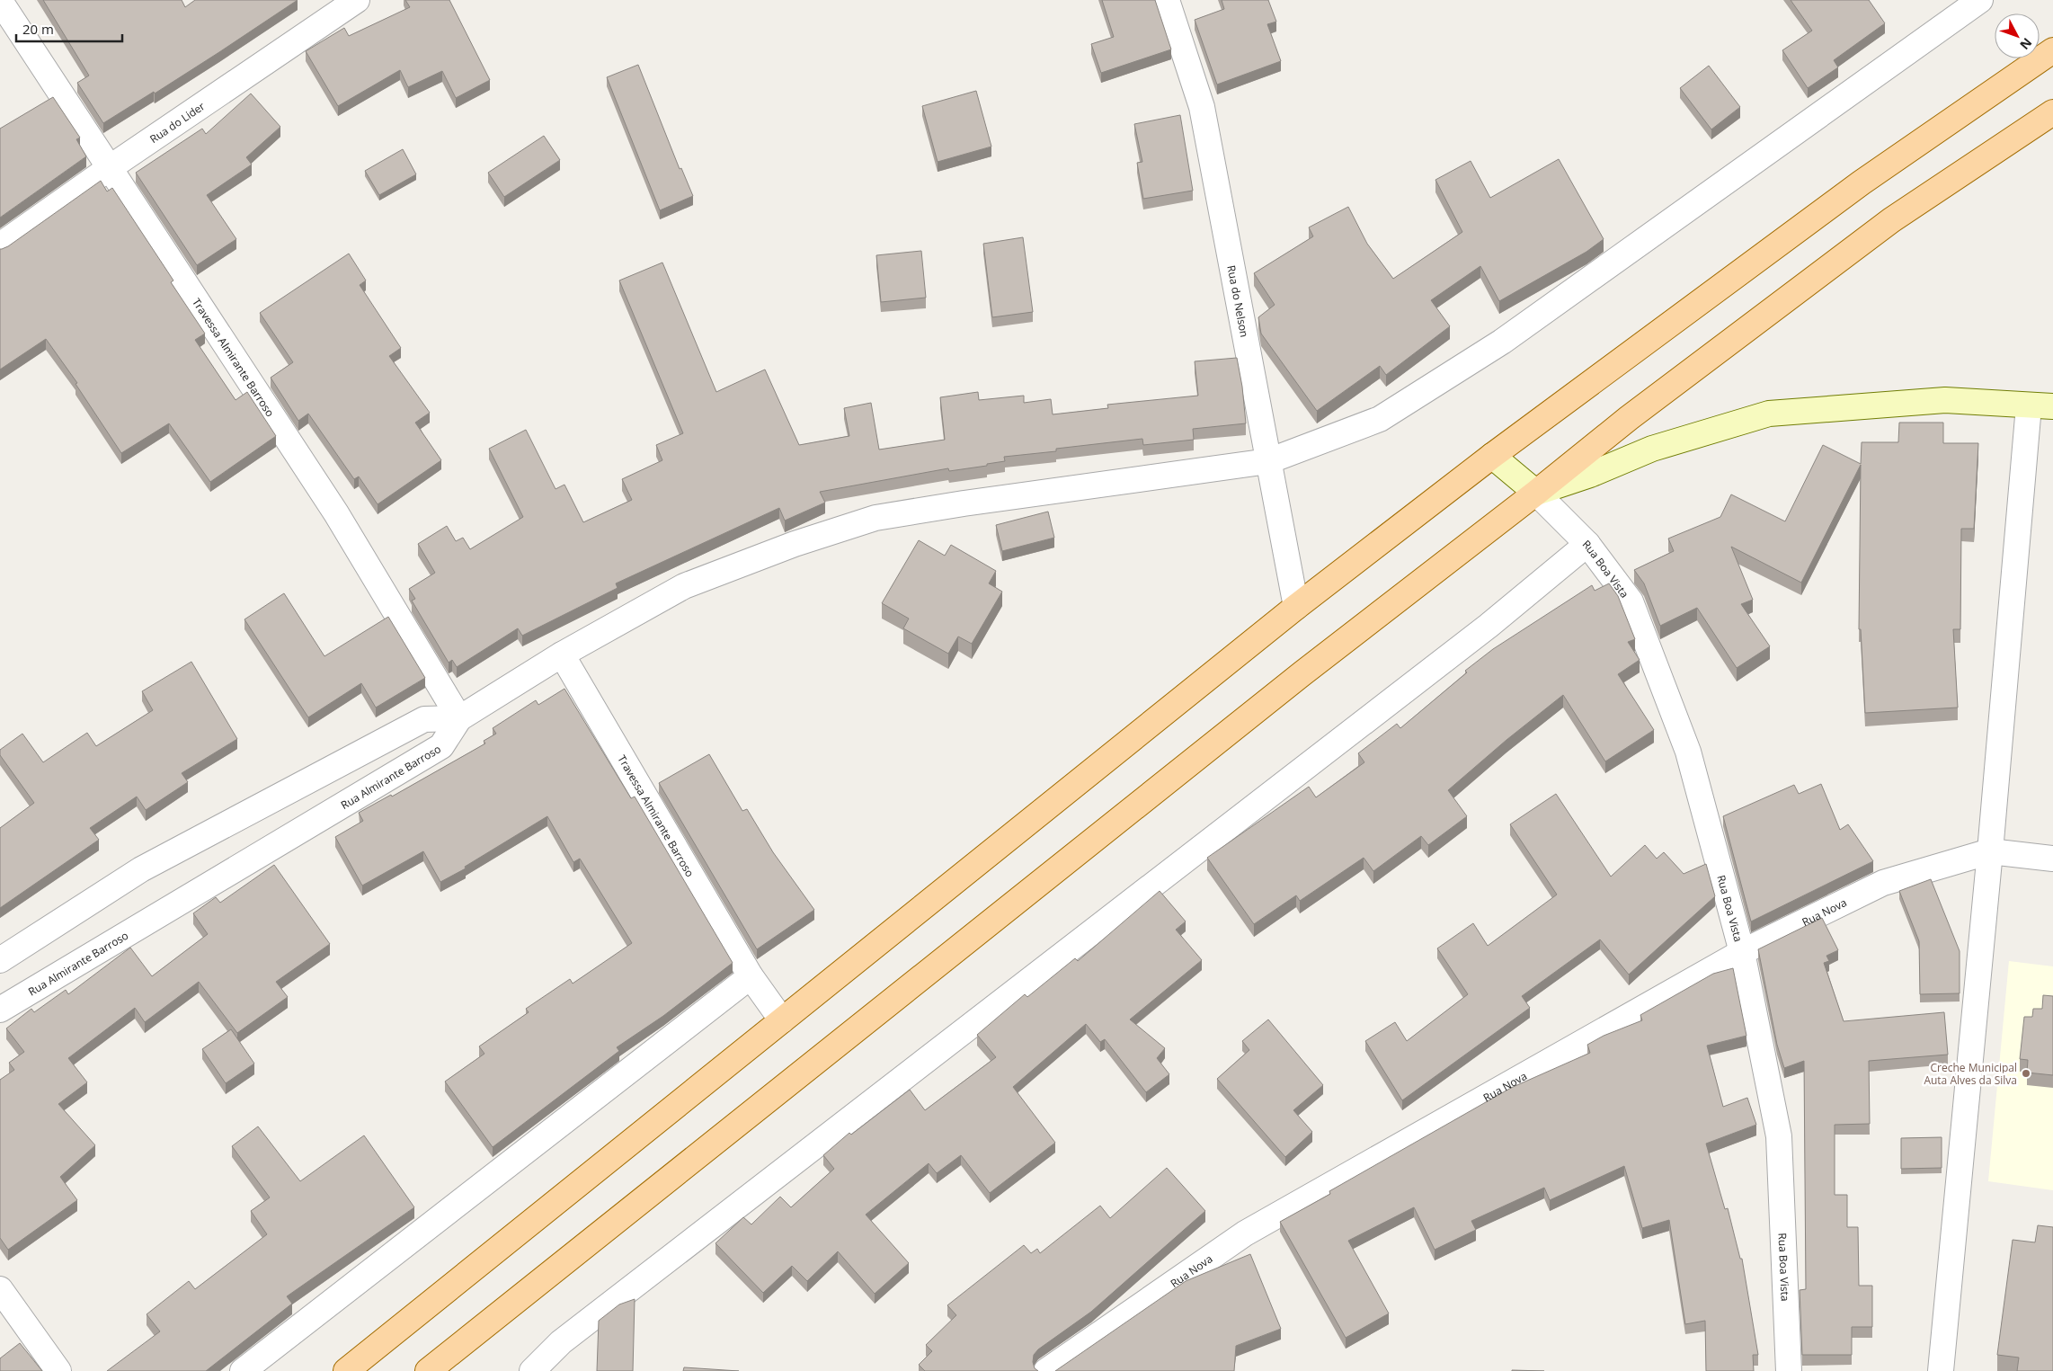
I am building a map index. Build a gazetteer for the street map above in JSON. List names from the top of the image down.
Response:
{
  "streets": {
    "street": [
      "Rua do Lider",
      "Rua do Nelson",
      "Travessa Almirante Barroso",
      "Rua Boa Vista",
      "Rua Almirante Barroso",
      "Rua Nova"
    ]
  },
  "crossings": [
    ["Rua do Lider", "Travessa Almirante Barroso"],
    ["Travessa Almirante Barroso", "Rua Almirante Barroso"],
    ["Rua Boa Vista", "Rua Nova"]
  ],
  "places": ["Creche Municipal Auta Alves da Silva"],
  "scale_bar": "20 m",
  "north": "bottom right"
}
